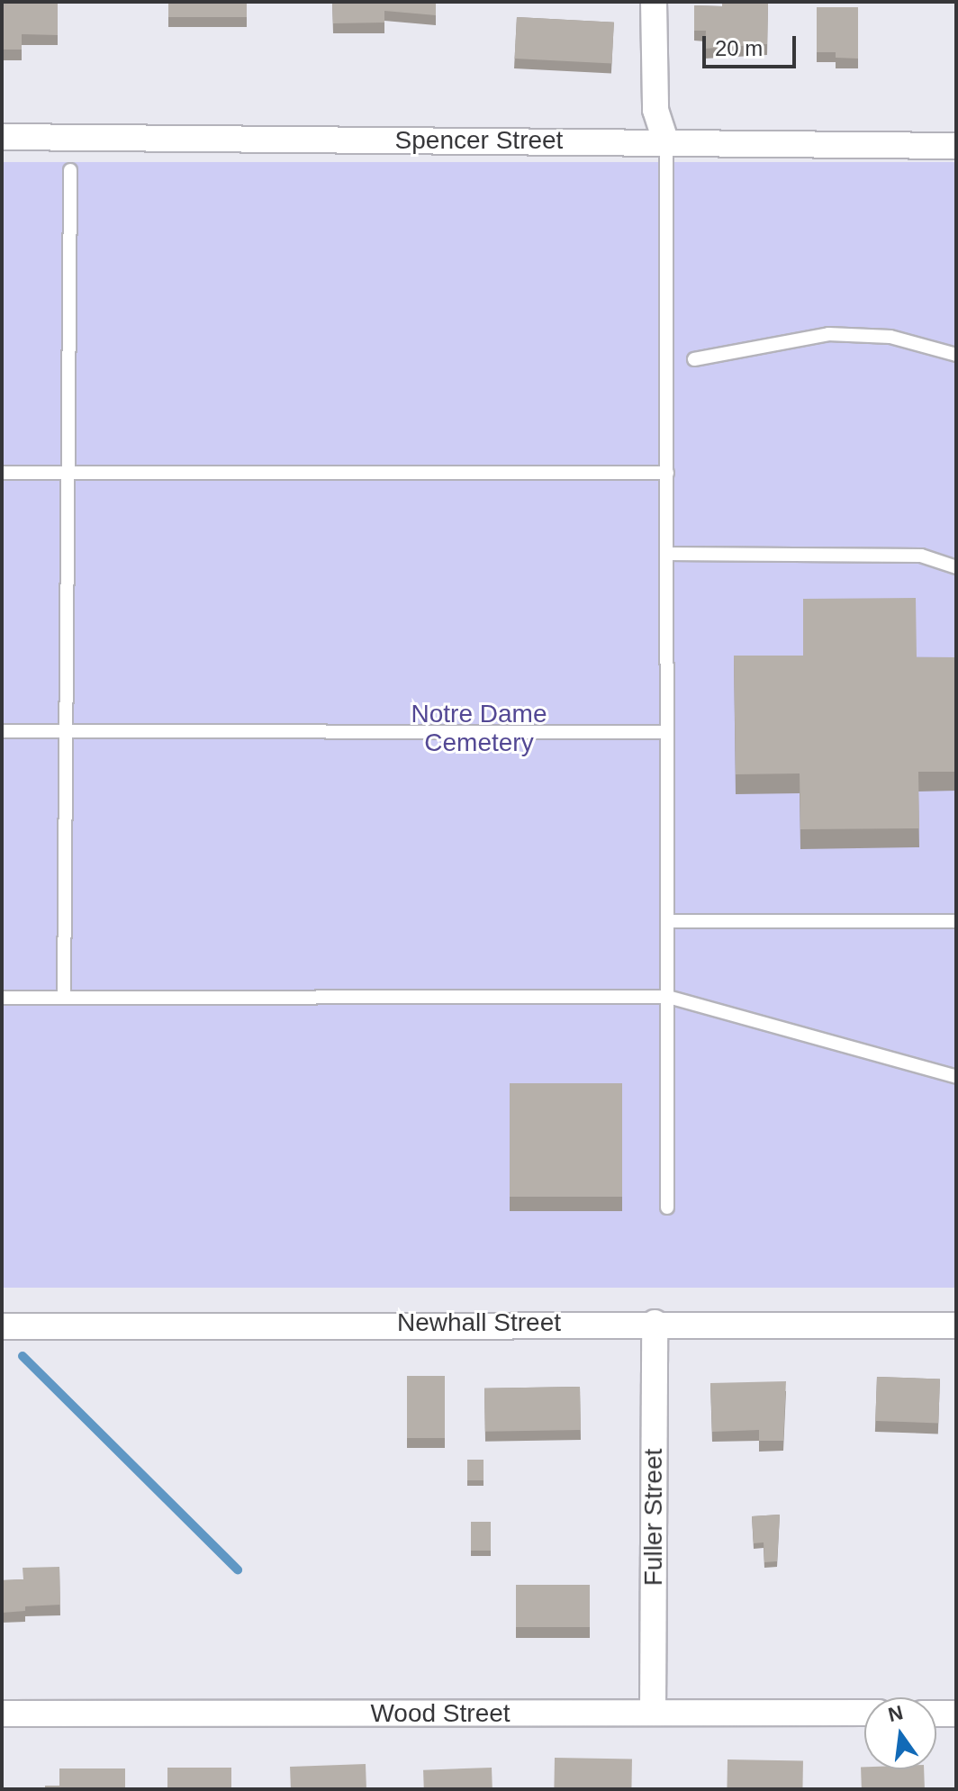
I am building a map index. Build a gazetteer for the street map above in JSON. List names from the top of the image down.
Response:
{
  "streets": {
    "street": [
      "Spencer Street",
      "Newhall Street",
      "Fuller Street",
      "Wood Street"
    ]
  },
  "crossings": [
    ["Newhall Street", "Fuller Street"],
    ["Fuller Street", "Wood Street"]
  ],
  "parks": ["Notre Dame Cemetery"],
  "scale_bar": "20 m",
  "north": "top"
}
